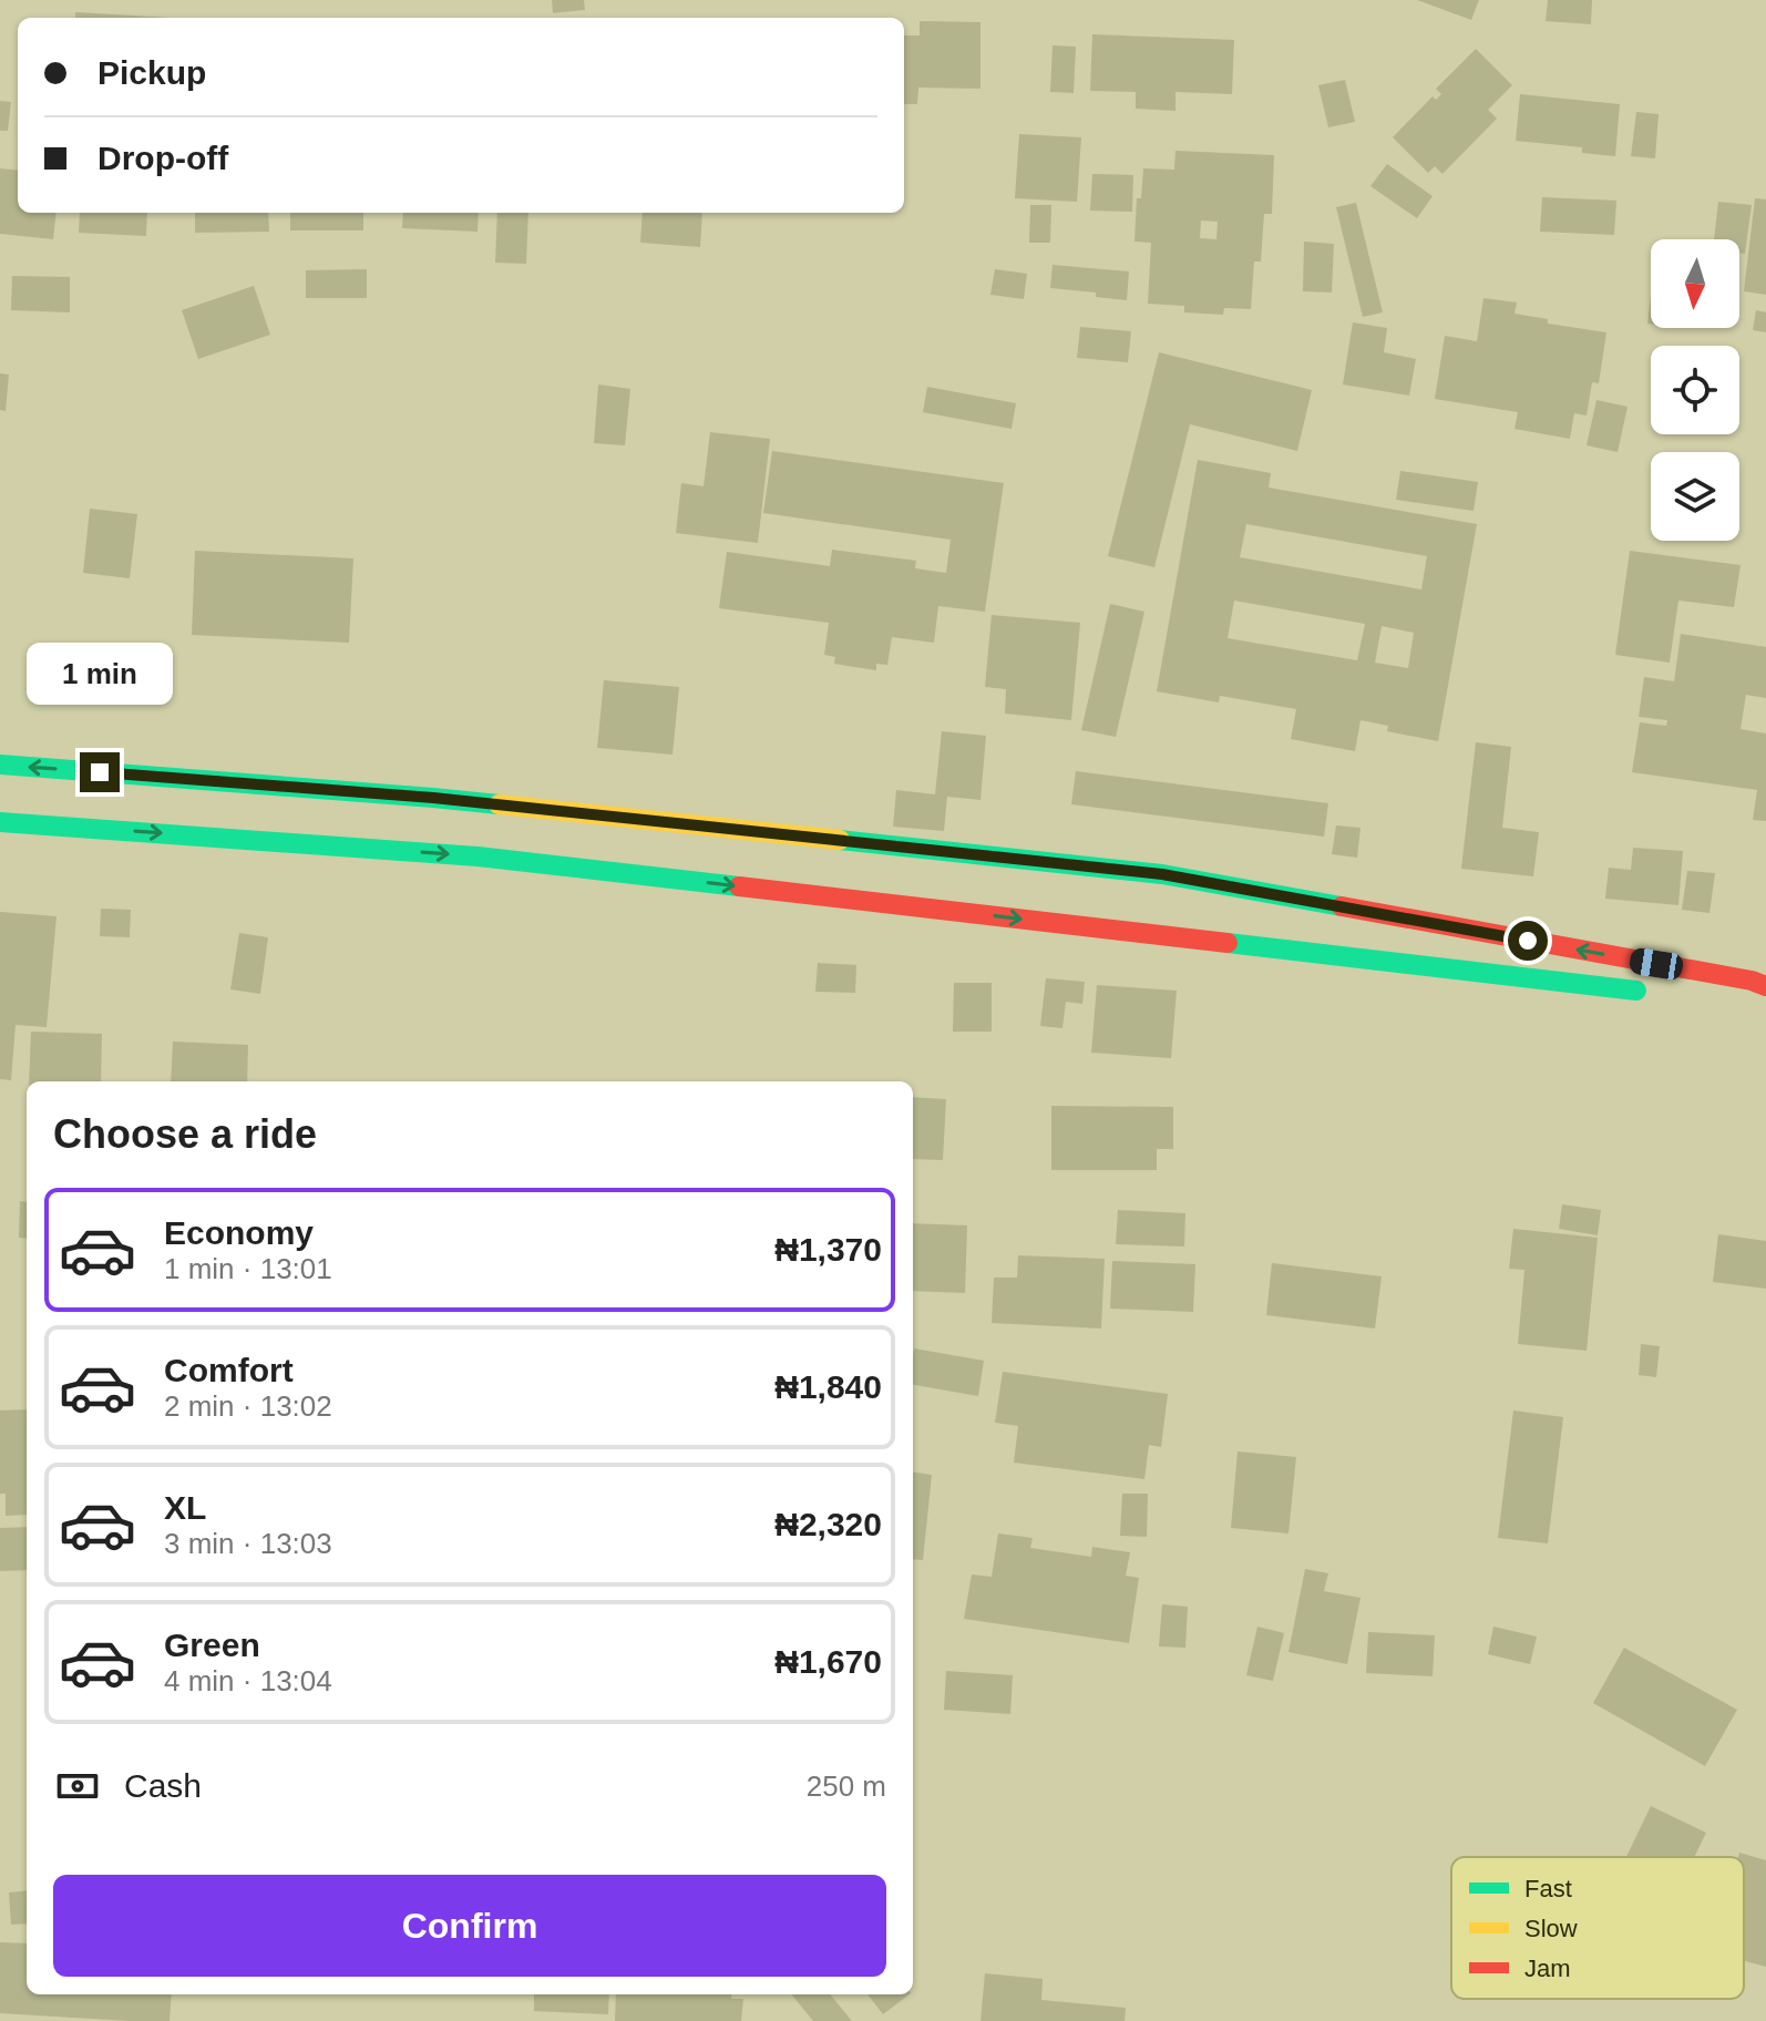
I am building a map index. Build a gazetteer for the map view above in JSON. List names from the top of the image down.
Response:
{
  "legend": ["Fast", "Slow", "Jam"],
  "north": "bottom",
  "page": {
    "banner": ["Pickup", "Drop-off"],
    "bubble": "1 min",
    "heading": "Choose a ride",
    "list": [
      {
        "name": "Economy",
        "note": "1 min · 13:01",
        "value": "₦1,370"
      },
      {
        "name": "Comfort",
        "note": "2 min · 13:02",
        "value": "₦1,840"
      },
      {
        "name": "XL",
        "note": "3 min · 13:03",
        "value": "₦2,320"
      },
      {
        "name": "Green",
        "note": "4 min · 13:04",
        "value": "₦1,670"
      }
    ],
    "pay": ["Cash", "250 m"],
    "buttons": "Confirm"
  }
}
